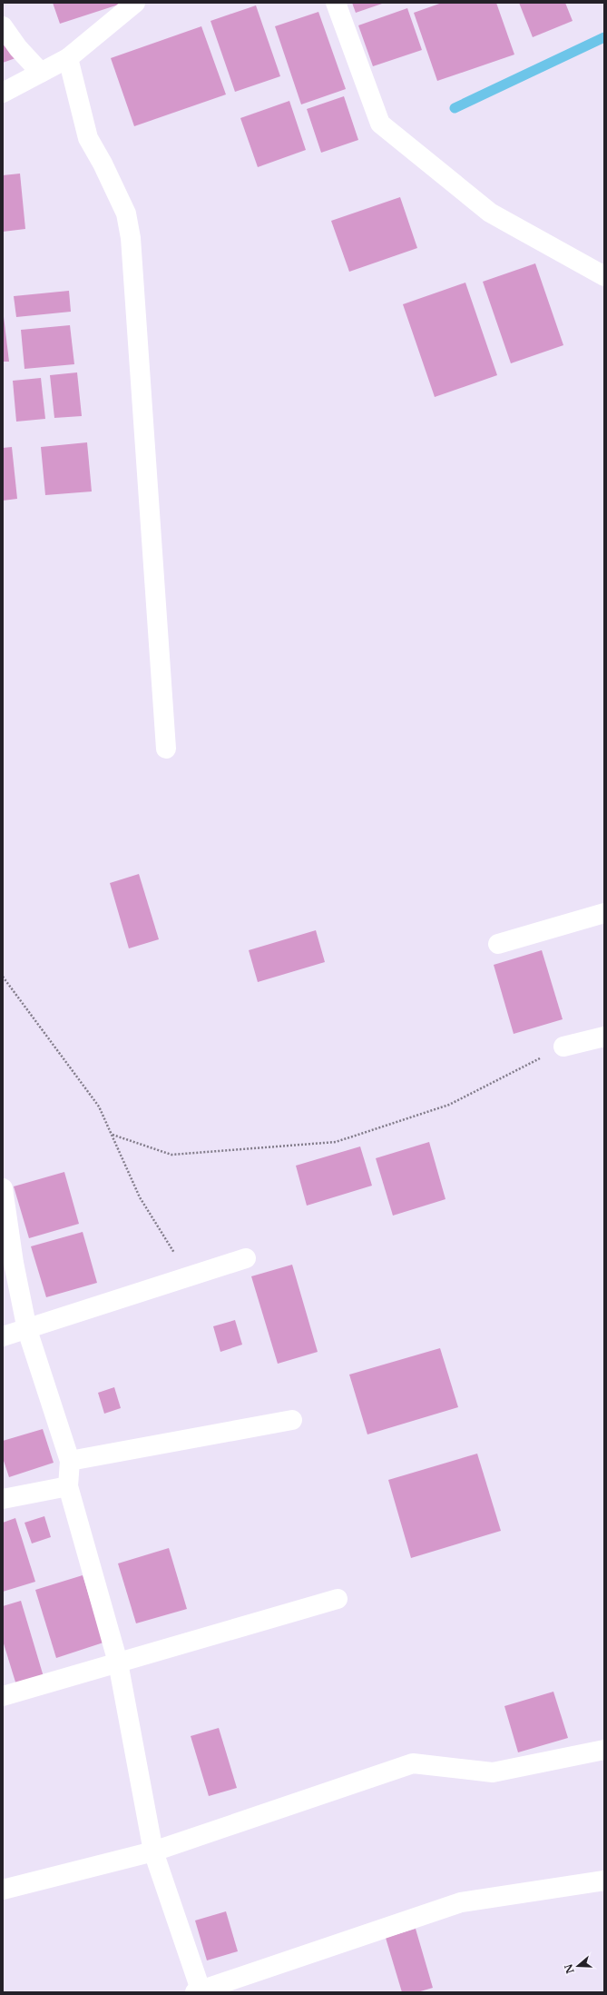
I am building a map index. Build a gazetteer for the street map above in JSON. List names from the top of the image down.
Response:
{
  "north": "left"
}
